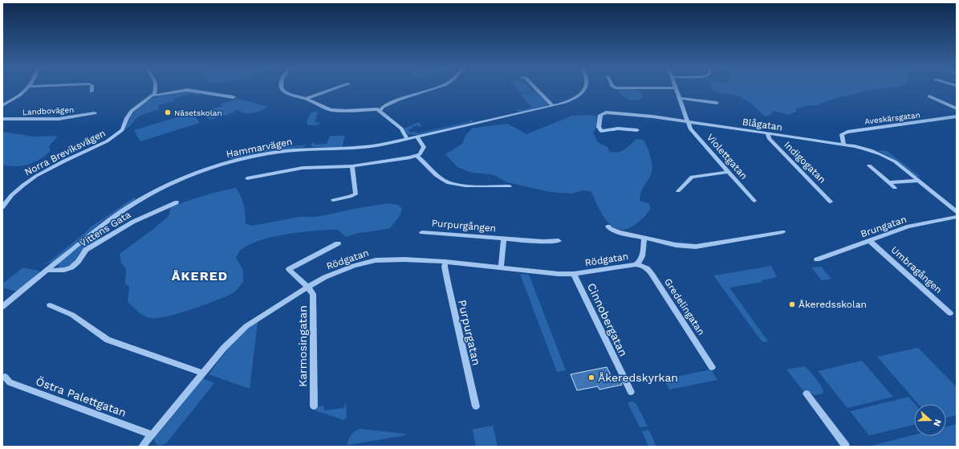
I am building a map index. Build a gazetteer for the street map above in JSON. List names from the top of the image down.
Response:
{
  "streets": {
    "street": [
      "Landbovägen",
      "Aveskärsgatan",
      "Blågatan",
      "Hammarvägen",
      "Norra Breviksvägen",
      "Violettgatan",
      "Indigogatan",
      "Purpurgången",
      "Brungatan",
      "Vittens Gata",
      "Rödgatan",
      "Umbragången",
      "Gredelingatan",
      "Cinnobergatan",
      "Purpurgatan",
      "Karmosingatan",
      "Östra Palettgatan"
    ]
  },
  "crossings": [
    ["Aveskärsgatan", "Blågatan"],
    ["Blågatan", "Violettgatan"],
    ["Blågatan", "Indigogatan"],
    ["Hammarvägen", "Vittens Gata"],
    ["Purpurgången", "Rödgatan"],
    ["Brungatan", "Umbragången"],
    ["Rödgatan", "Gredelingatan"],
    ["Rödgatan", "Cinnobergatan"],
    ["Rödgatan", "Purpurgatan"],
    ["Rödgatan", "Karmosingatan"],
    ["Rödgatan", "Östra Palettgatan"]
  ],
  "districts": ["ÅKERED"],
  "places": ["Näsetskolan", "Åkeredsskolan", "Åkeredskyrkan"],
  "north": "right"
}
